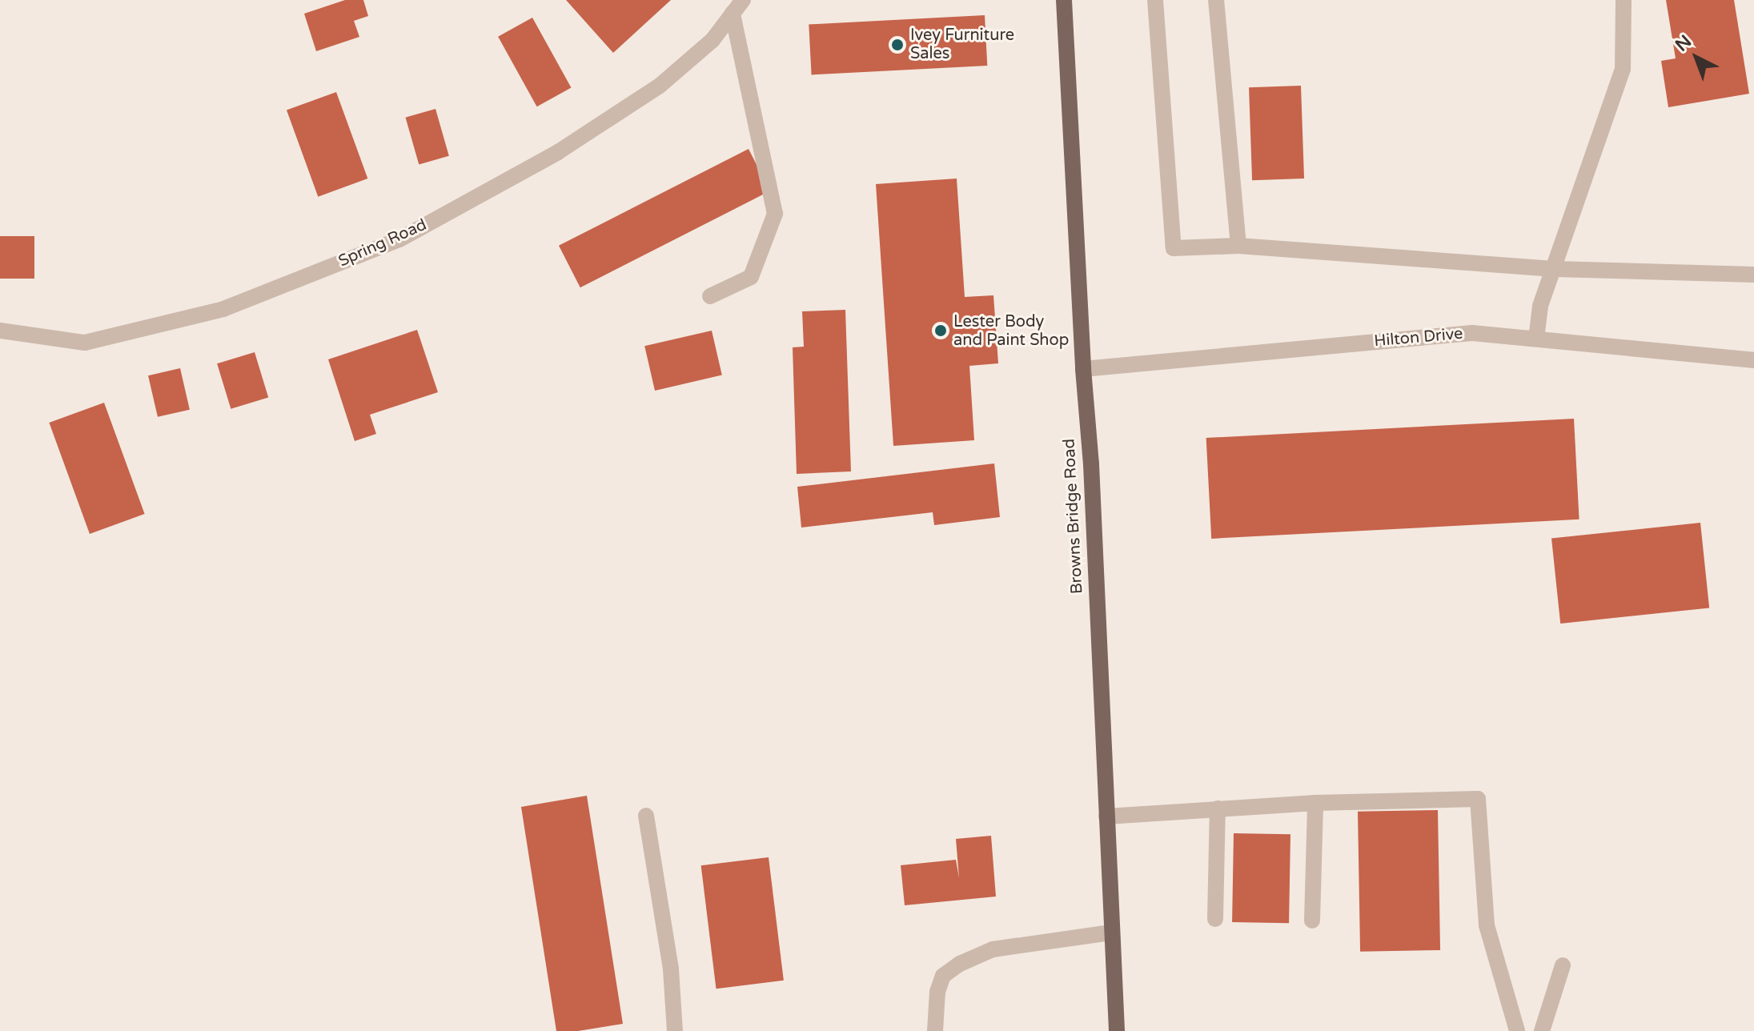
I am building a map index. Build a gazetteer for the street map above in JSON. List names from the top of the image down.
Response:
{
  "streets": {
    "main road": ["Browns Bridge Road"],
    "street": ["Spring Road", "Hilton Drive"]
  },
  "crossings": [
    ["Hilton Drive", "Browns Bridge Road"]
  ],
  "places": ["Ivey Furniture Sales", "Lester Body and Paint Shop"],
  "north": "top left"
}
